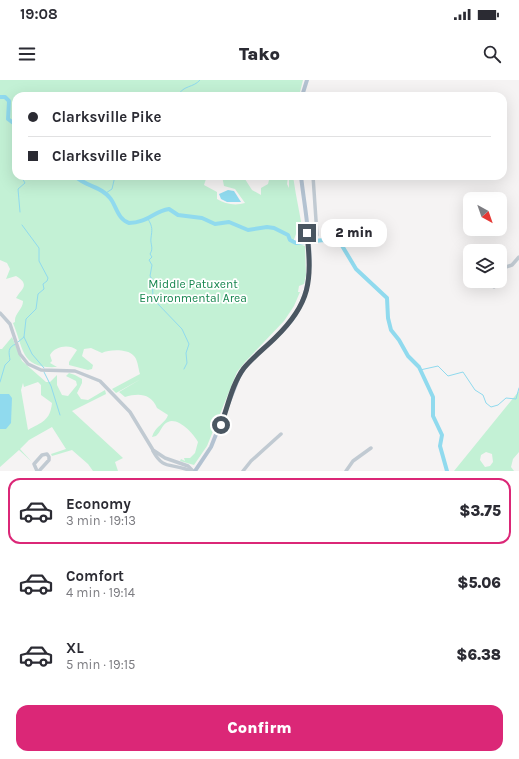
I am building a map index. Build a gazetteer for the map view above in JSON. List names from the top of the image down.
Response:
{
  "parks": ["Middle Patuxent Environmental Area"],
  "north": "bottom right",
  "page": {
    "status": "19:08",
    "header": "Tako",
    "banner": ["Clarksville Pike", "Clarksville Pike"],
    "bubble": "2 min",
    "list": [
      {
        "name": "Economy",
        "note": "3 min · 19:13",
        "value": "$3.75"
      },
      {
        "name": "Comfort",
        "note": "4 min · 19:14",
        "value": "$5.06"
      },
      {
        "name": "XL",
        "note": "5 min · 19:15",
        "value": "$6.38"
      }
    ],
    "buttons": "Confirm"
  }
}
